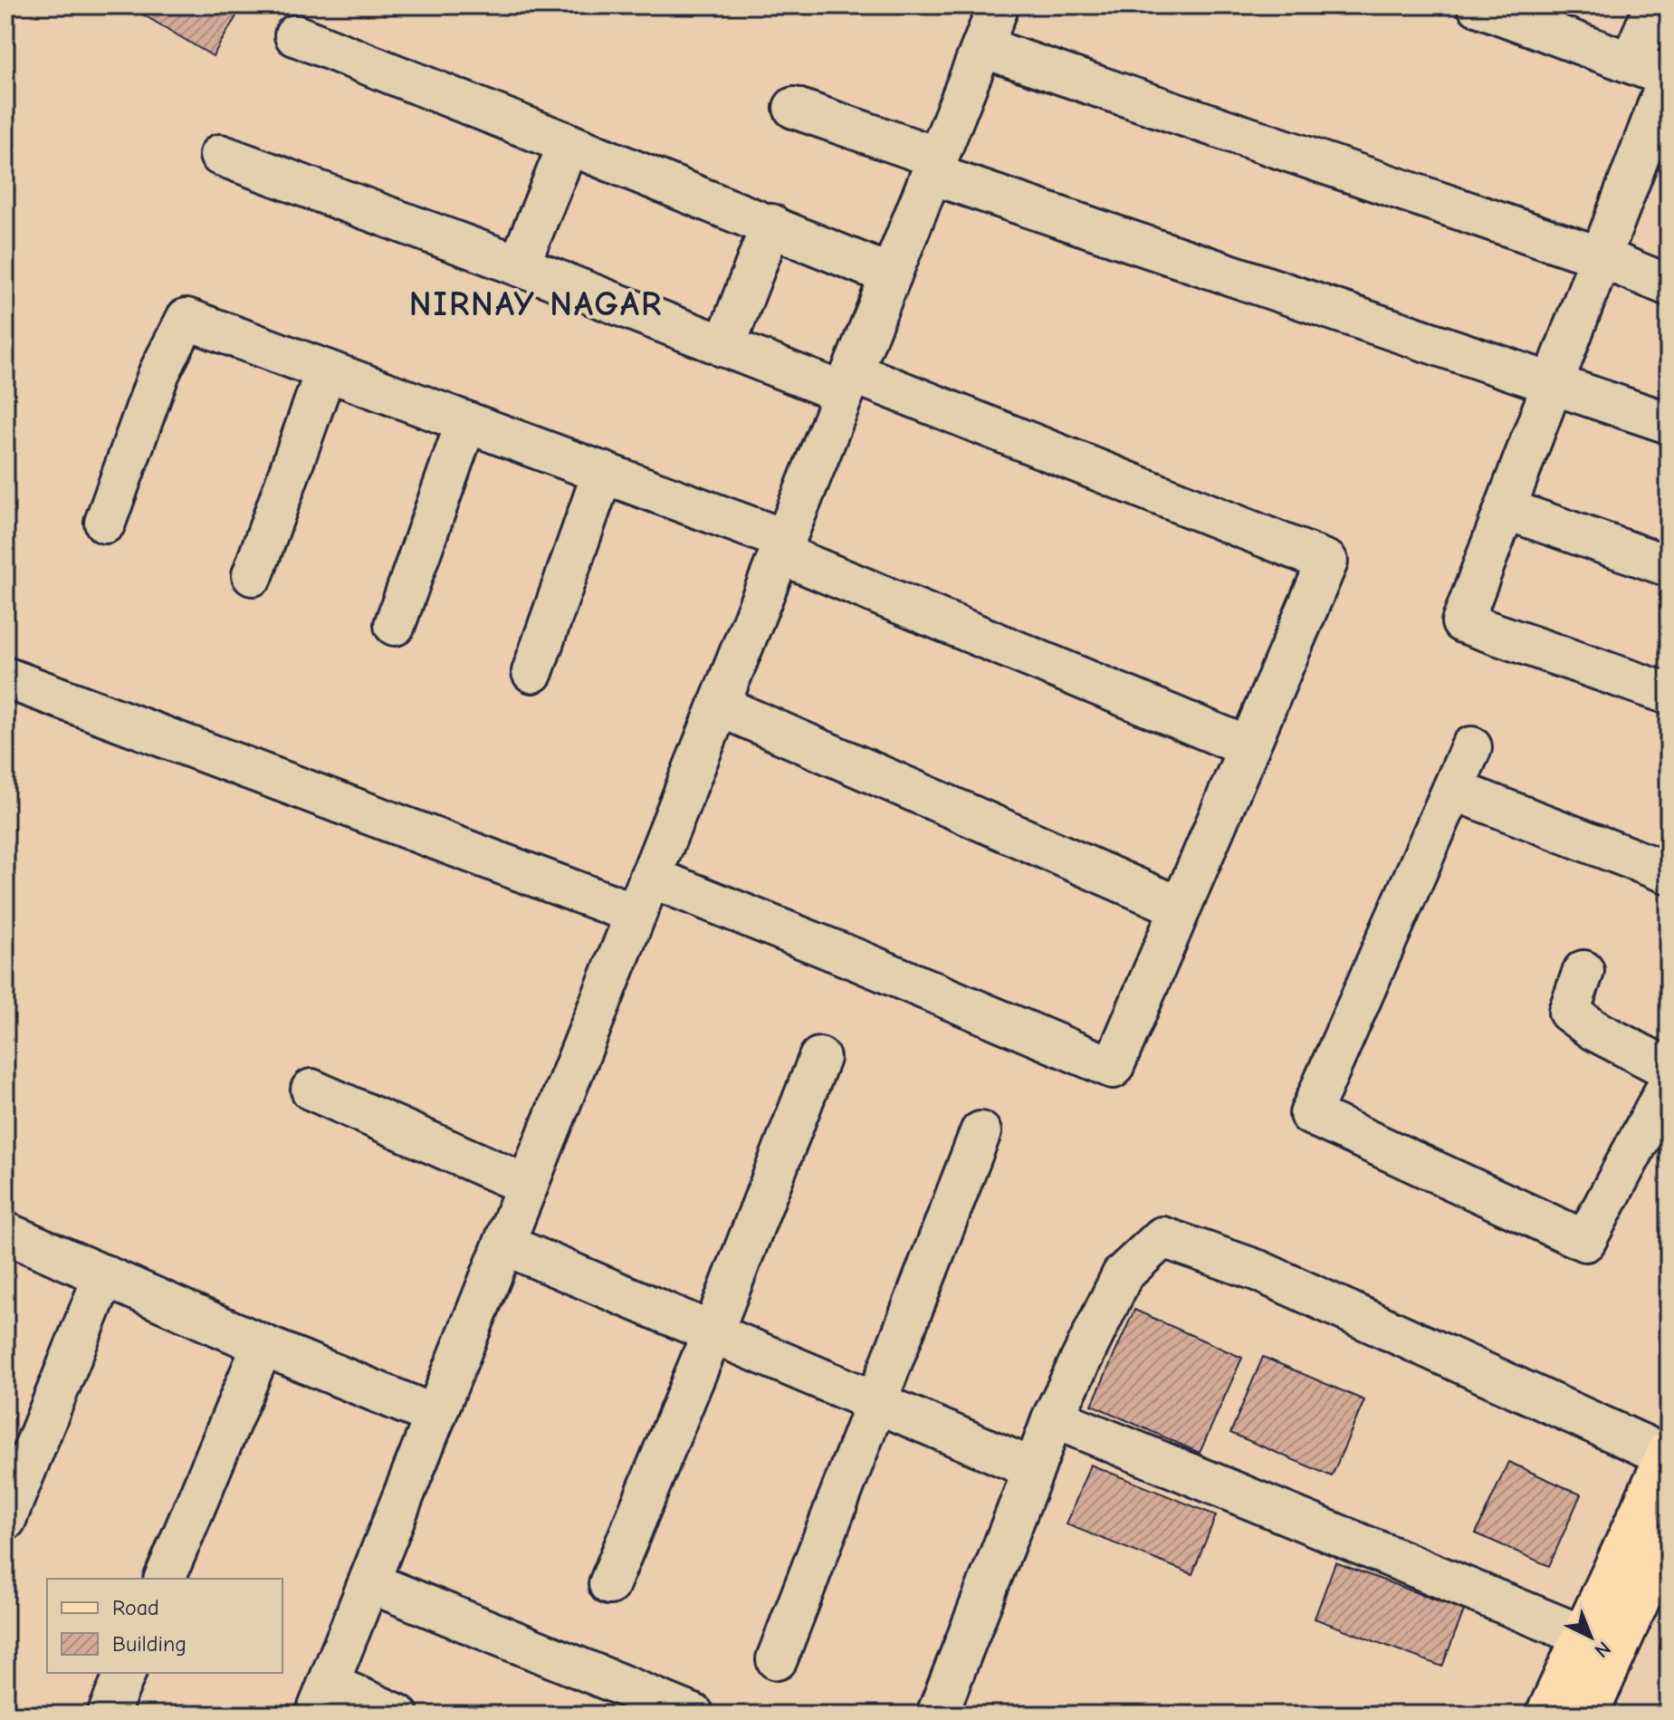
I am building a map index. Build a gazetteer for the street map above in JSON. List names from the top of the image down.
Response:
{
  "districts": ["NIRNAY NAGAR"],
  "legend": ["Road", "Building"],
  "north": "bottom right"
}
